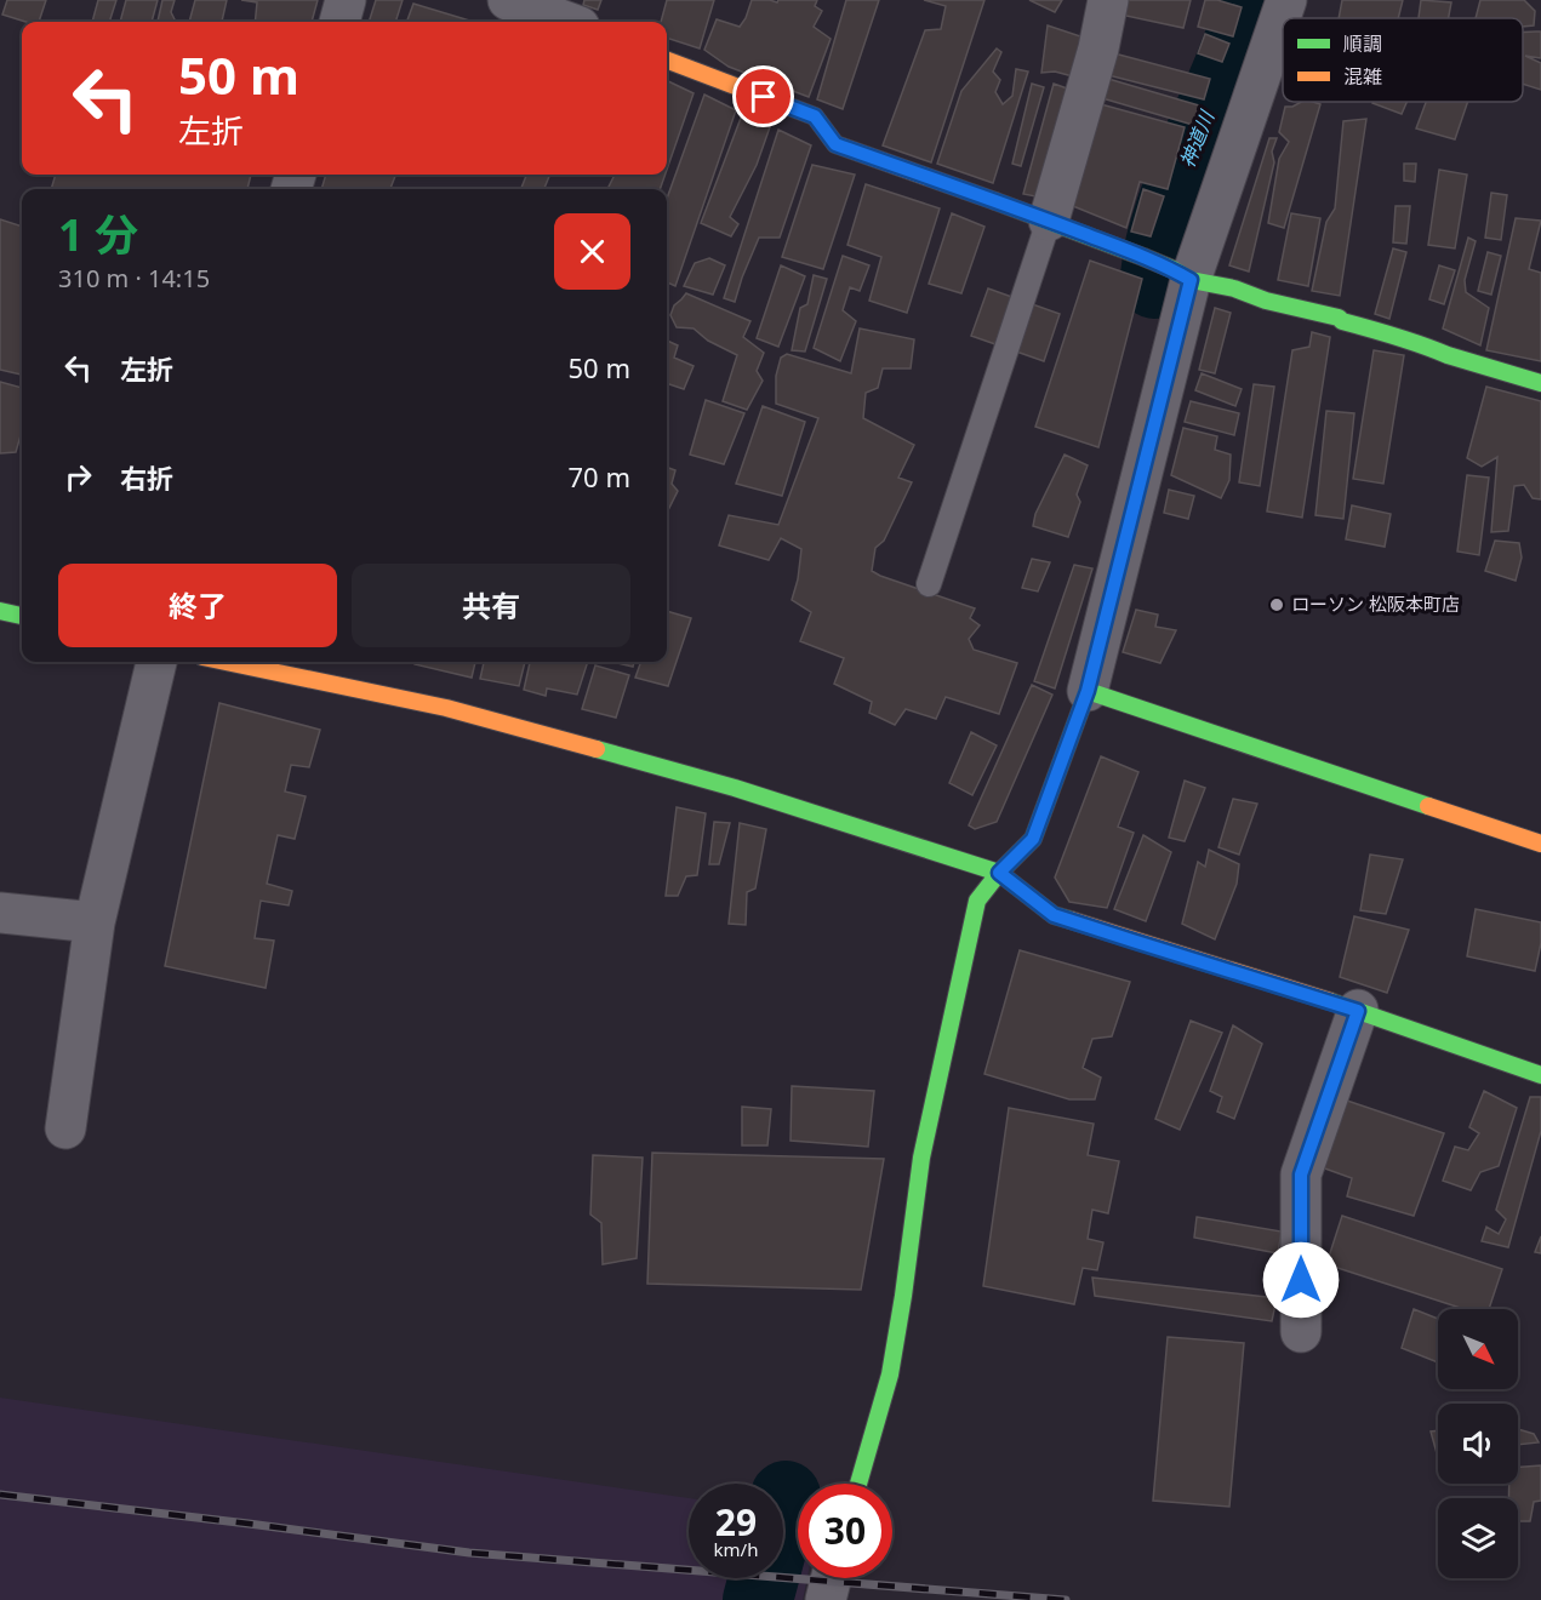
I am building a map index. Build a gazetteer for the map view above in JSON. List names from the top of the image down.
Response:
{
  "water": ["神道川"],
  "places": ["ローソン 松阪本町店"],
  "legend": ["順調", "混雑"],
  "north": "bottom right",
  "page": {
    "turn": ["50 m", "左折"],
    "heading": ["1 分", "310 m · 14:15"],
    "list": [
      {
        "name": "左折",
        "value": "50 m"
      },
      {
        "name": "右折",
        "value": "70 m"
      }
    ],
    "buttons": ["終了", "共有"],
    "speed": "29 km/h",
    "limit": "30"
  }
}
